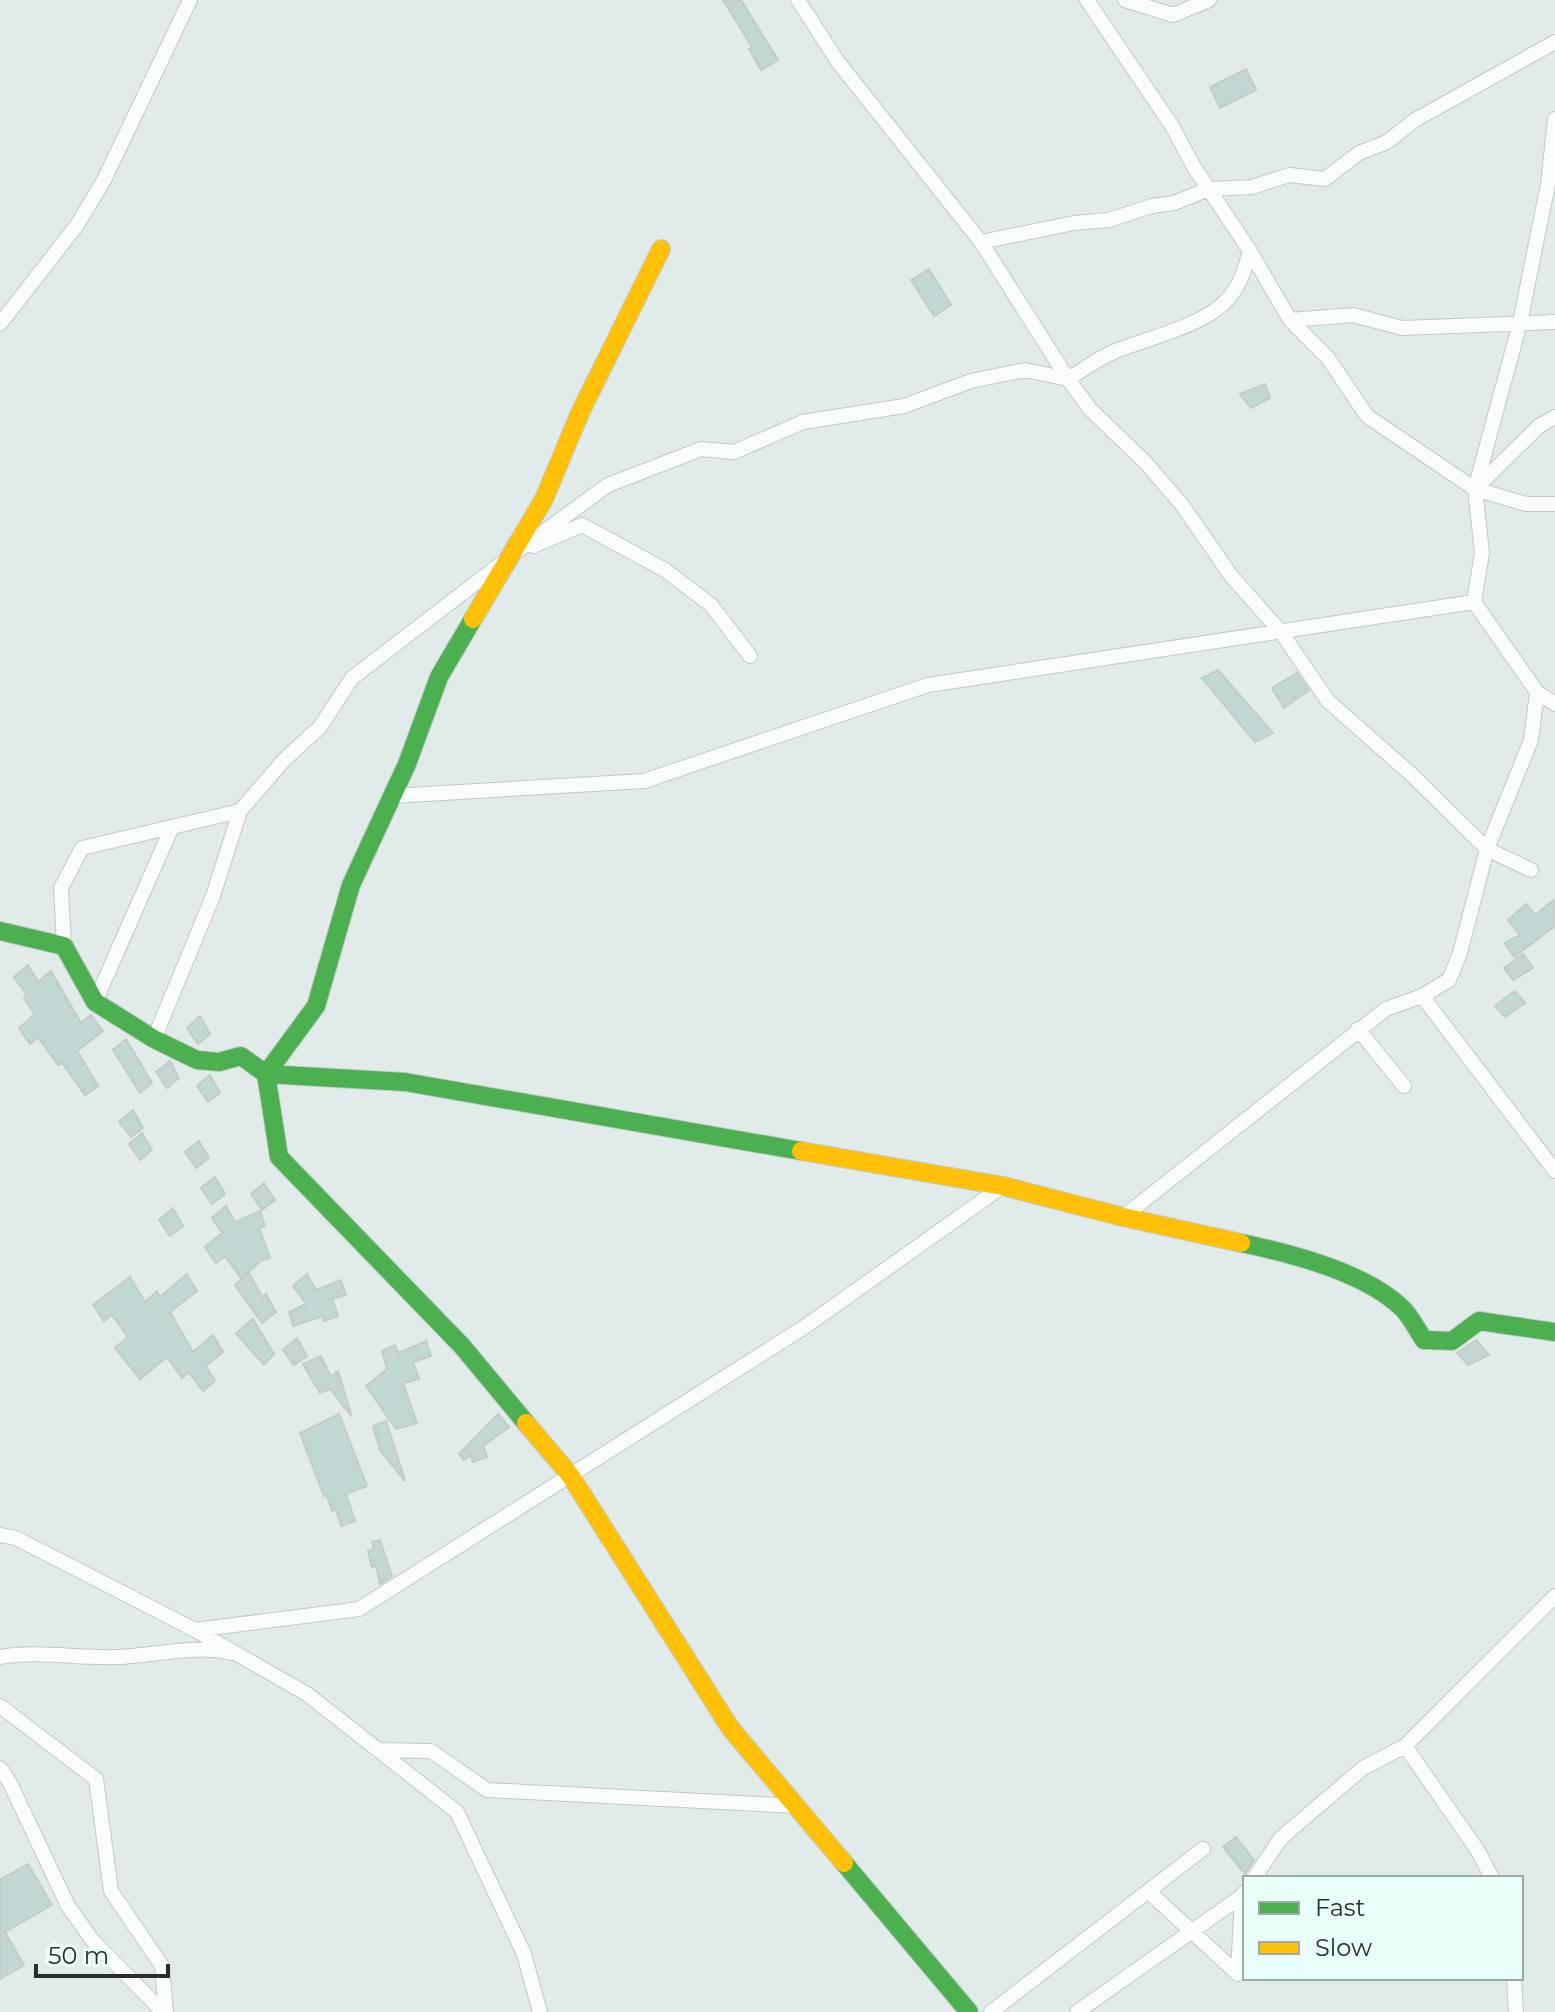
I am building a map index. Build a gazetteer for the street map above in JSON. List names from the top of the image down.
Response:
{
  "legend": ["Fast", "Slow"],
  "scale_bar": "50 m"
}
